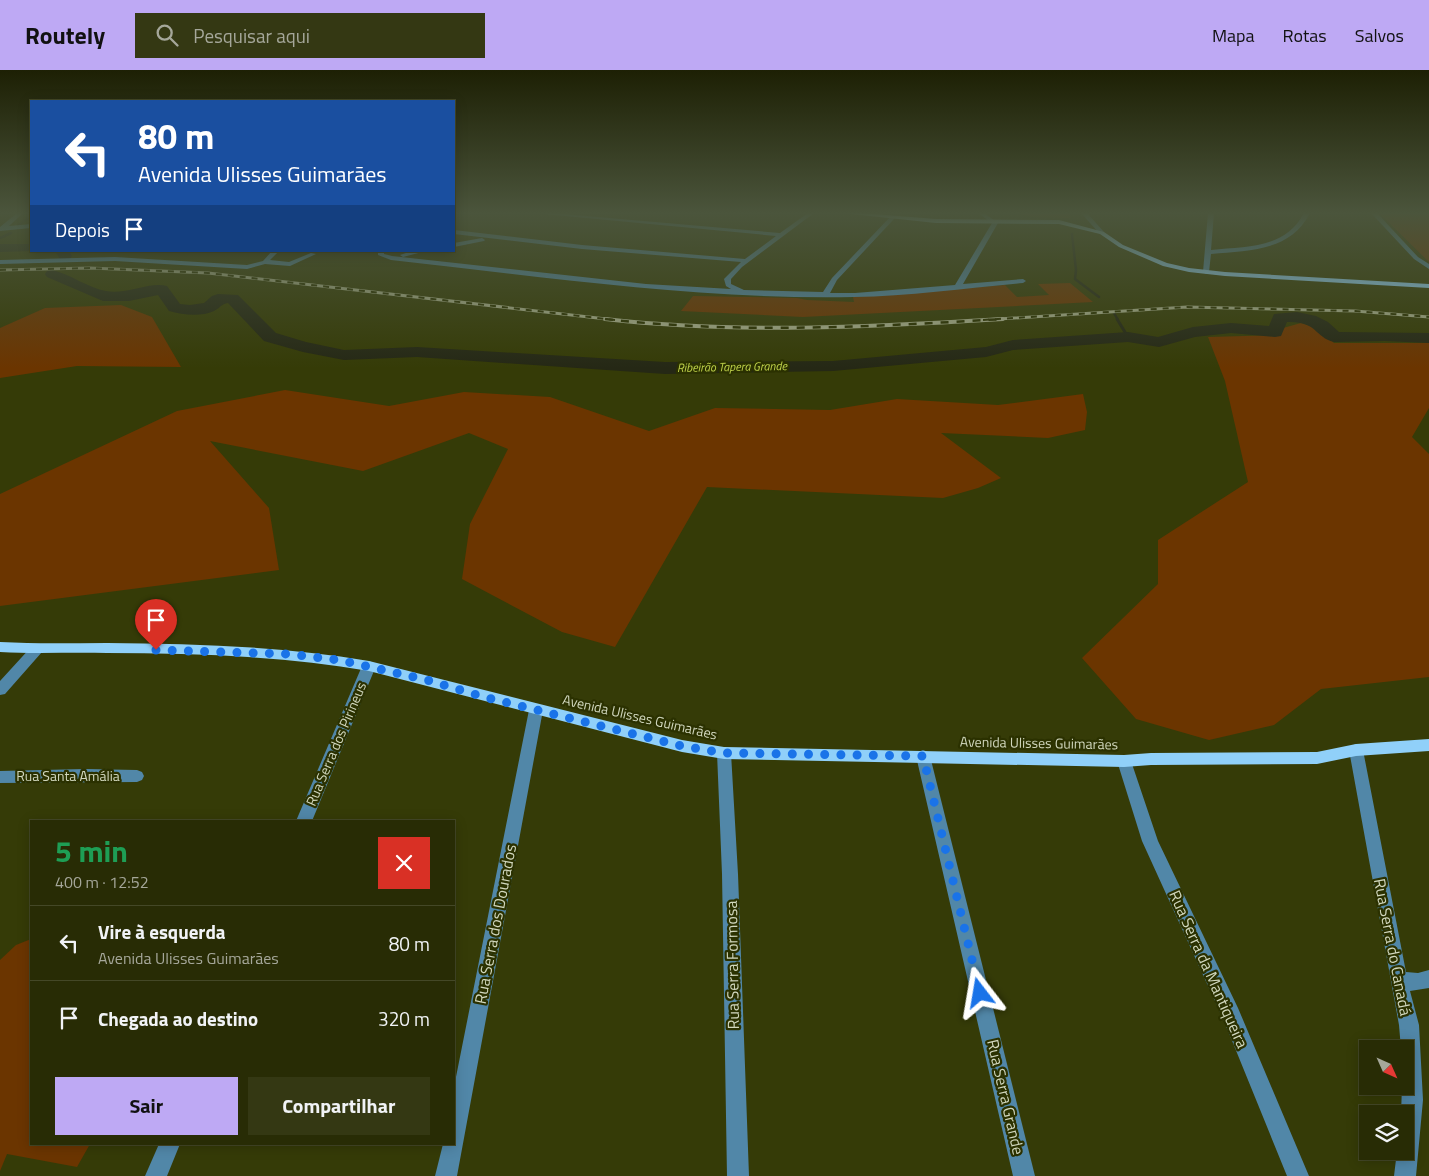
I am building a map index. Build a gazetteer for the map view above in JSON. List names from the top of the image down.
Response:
{
  "streets": {
    "main road": ["Avenida Ulisses Guimarães"],
    "street": [
      "Rua Serra dos Pirineus",
      "Rua Santa Amália",
      "Rua Serra dos Dourados",
      "Rua Serra do Canadá",
      "Rua Serra Formosa",
      "Rua Serra da Mantiqueira",
      "Rua Serra Grande"
    ]
  },
  "crossings": [
    ["Avenida Ulisses Guimarães", "Rua Serra dos Pirineus"],
    ["Avenida Ulisses Guimarães", "Rua Serra dos Dourados"],
    ["Avenida Ulisses Guimarães", "Rua Serra do Canadá"],
    ["Avenida Ulisses Guimarães", "Rua Serra Formosa"],
    ["Avenida Ulisses Guimarães", "Rua Serra da Mantiqueira"],
    ["Avenida Ulisses Guimarães", "Rua Serra Grande"]
  ],
  "water": ["Ribeirão Tapera Grande"],
  "north": "bottom right",
  "page": {
    "header": "Routely",
    "search": "Pesquisar aqui",
    "nav": ["Mapa", "Rotas", "Salvos"],
    "turn": ["80 m", "Avenida Ulisses Guimarães"],
    "then": "Depois",
    "heading": ["5 min", "400 m · 12:52"],
    "list": [
      {
        "name": "Vire à esquerda",
        "note": "Avenida Ulisses Guimarães",
        "value": "80 m"
      },
      {
        "name": "Chegada ao destino",
        "value": "320 m"
      }
    ],
    "buttons": ["Sair", "Compartilhar"]
  }
}
